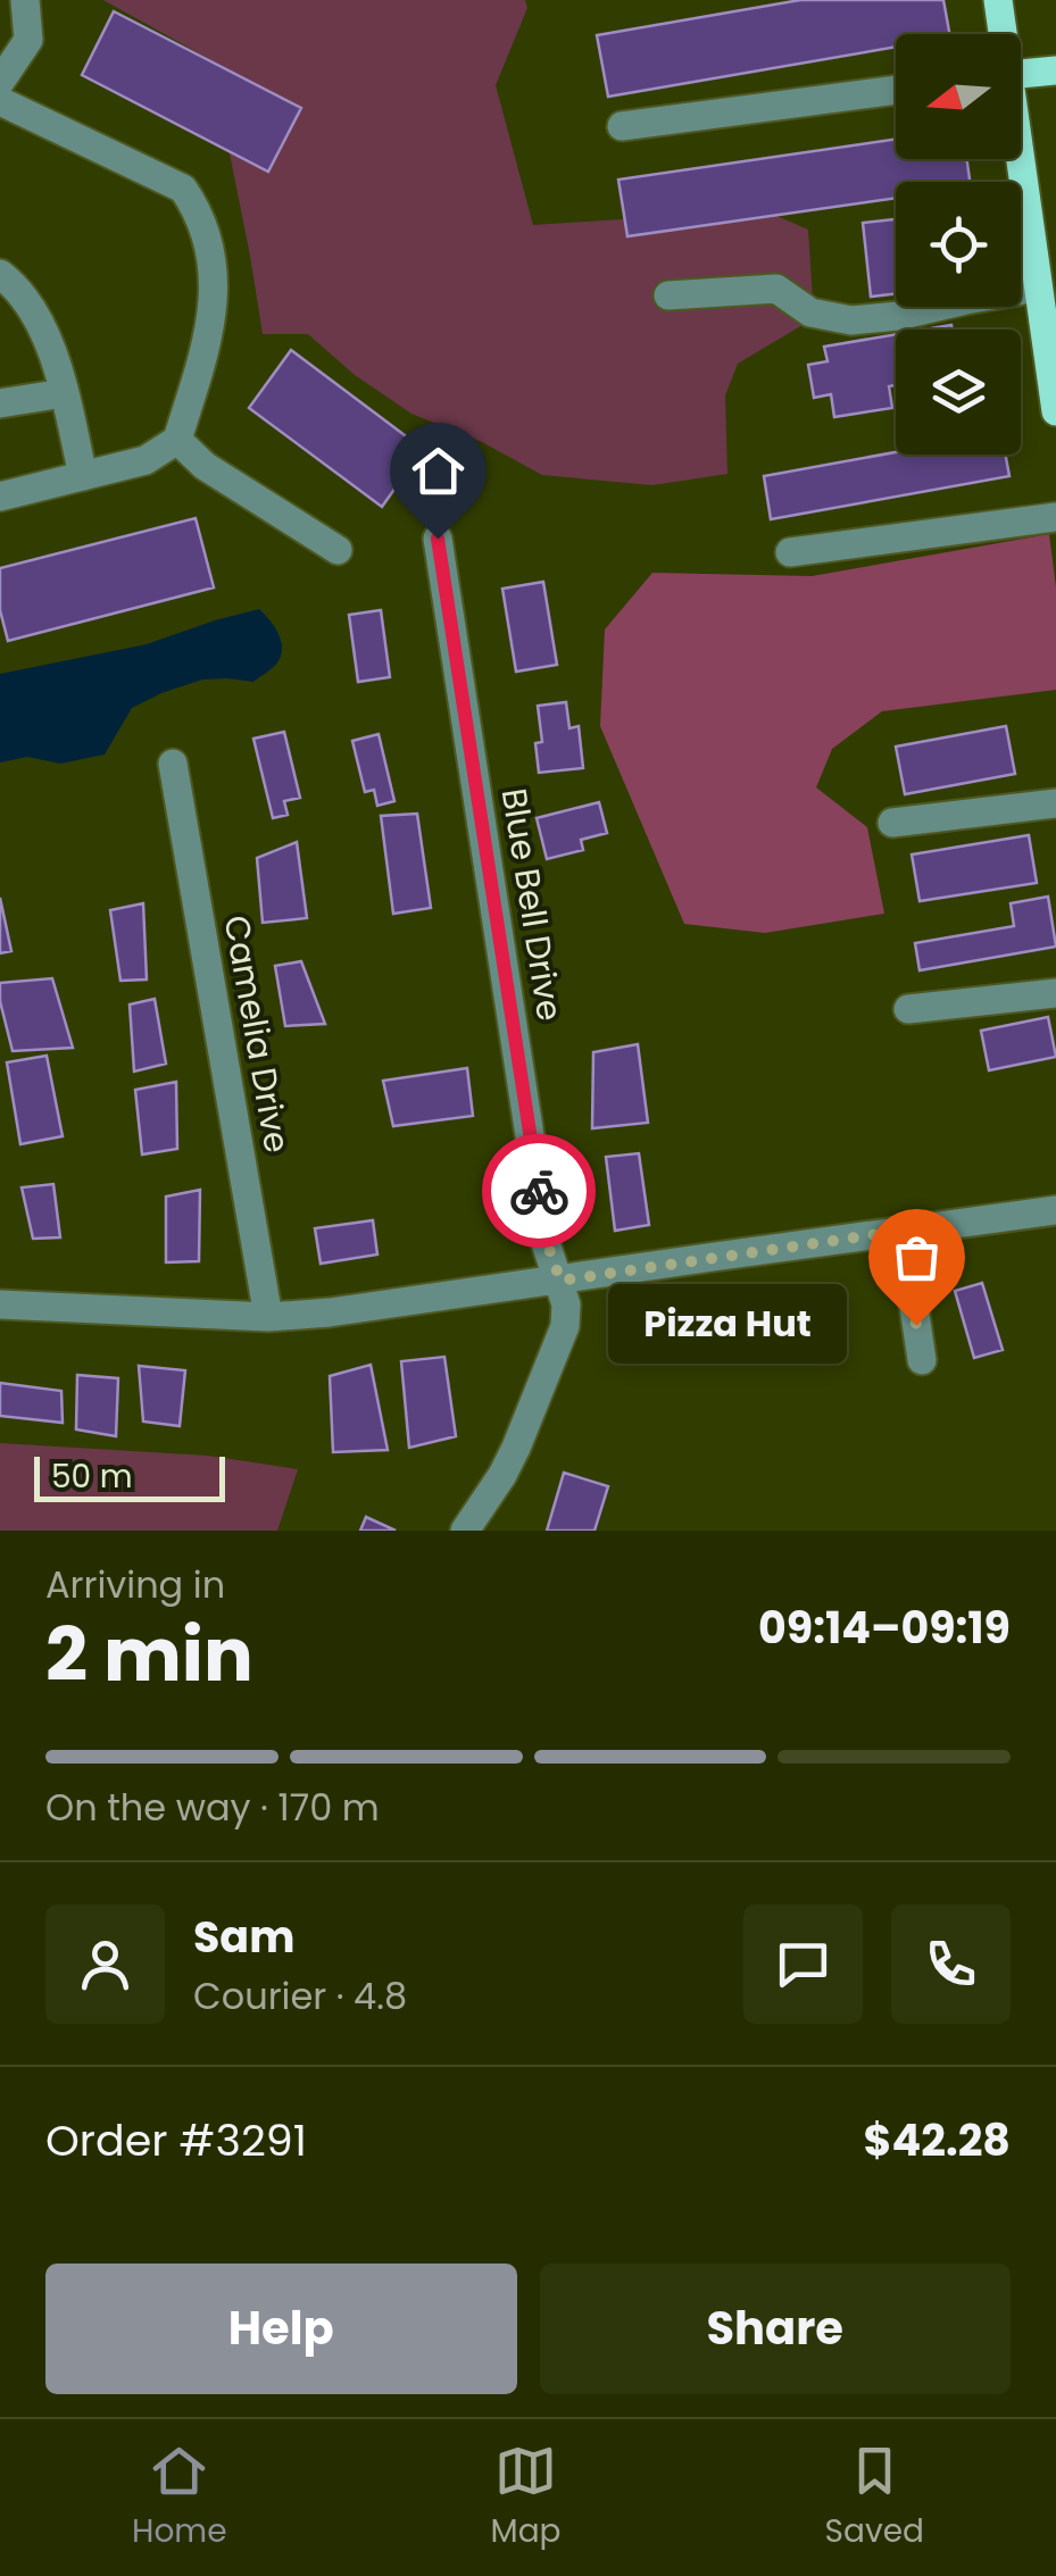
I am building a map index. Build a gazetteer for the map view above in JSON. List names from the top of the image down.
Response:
{
  "streets": {
    "street": ["Blue Bell Drive", "Camelia Drive"]
  },
  "places": ["Pizza Hut"],
  "scale_bar": "50 m",
  "north": "left",
  "page": {
    "bubble": "Pizza Hut",
    "scale": "50 m",
    "heading": ["2 min", "Arriving in", "09:14–09:19"],
    "panel": [
      "Sam",
      "Courier · 4.8",
      "Order #3291",
      "$42.28"
    ],
    "bar": "On the way · 170 m",
    "buttons": ["Help", "Share"],
    "tabs": ["Home", "Map", "Saved"]
  }
}
